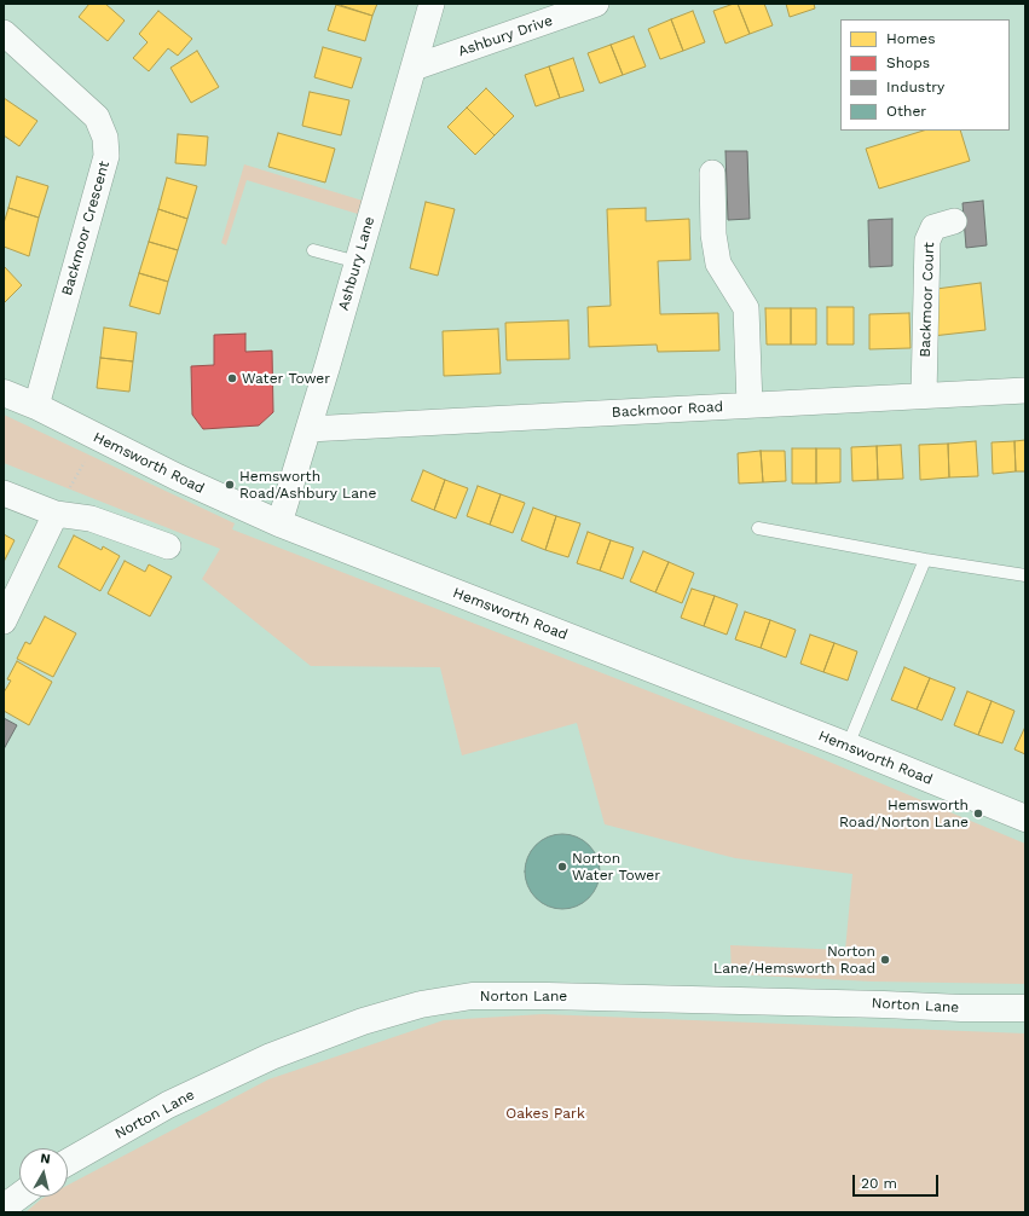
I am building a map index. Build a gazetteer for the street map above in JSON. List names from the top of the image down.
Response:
{
  "streets": {
    "street": [
      "Ashbury Drive",
      "Backmoor Crescent",
      "Ashbury Lane",
      "Backmoor Court",
      "Backmoor Road",
      "Hemsworth Road",
      "Norton Lane"
    ]
  },
  "crossings": [
    ["Ashbury Drive", "Ashbury Lane"],
    ["Backmoor Crescent", "Hemsworth Road"],
    ["Ashbury Lane", "Backmoor Road"],
    ["Ashbury Lane", "Hemsworth Road"],
    ["Backmoor Court", "Backmoor Road"]
  ],
  "parks": ["Oakes Park"],
  "places": [
    "Water Tower",
    "Hemsworth Road/Ashbury Lane",
    "Hemsworth Road/Norton Lane",
    "Norton Water Tower",
    "Norton Lane/Hemsworth Road"
  ],
  "legend": [
    "Homes",
    "Shops",
    "Industry",
    "Other"
  ],
  "scale_bar": "20 m",
  "north": "top"
}
